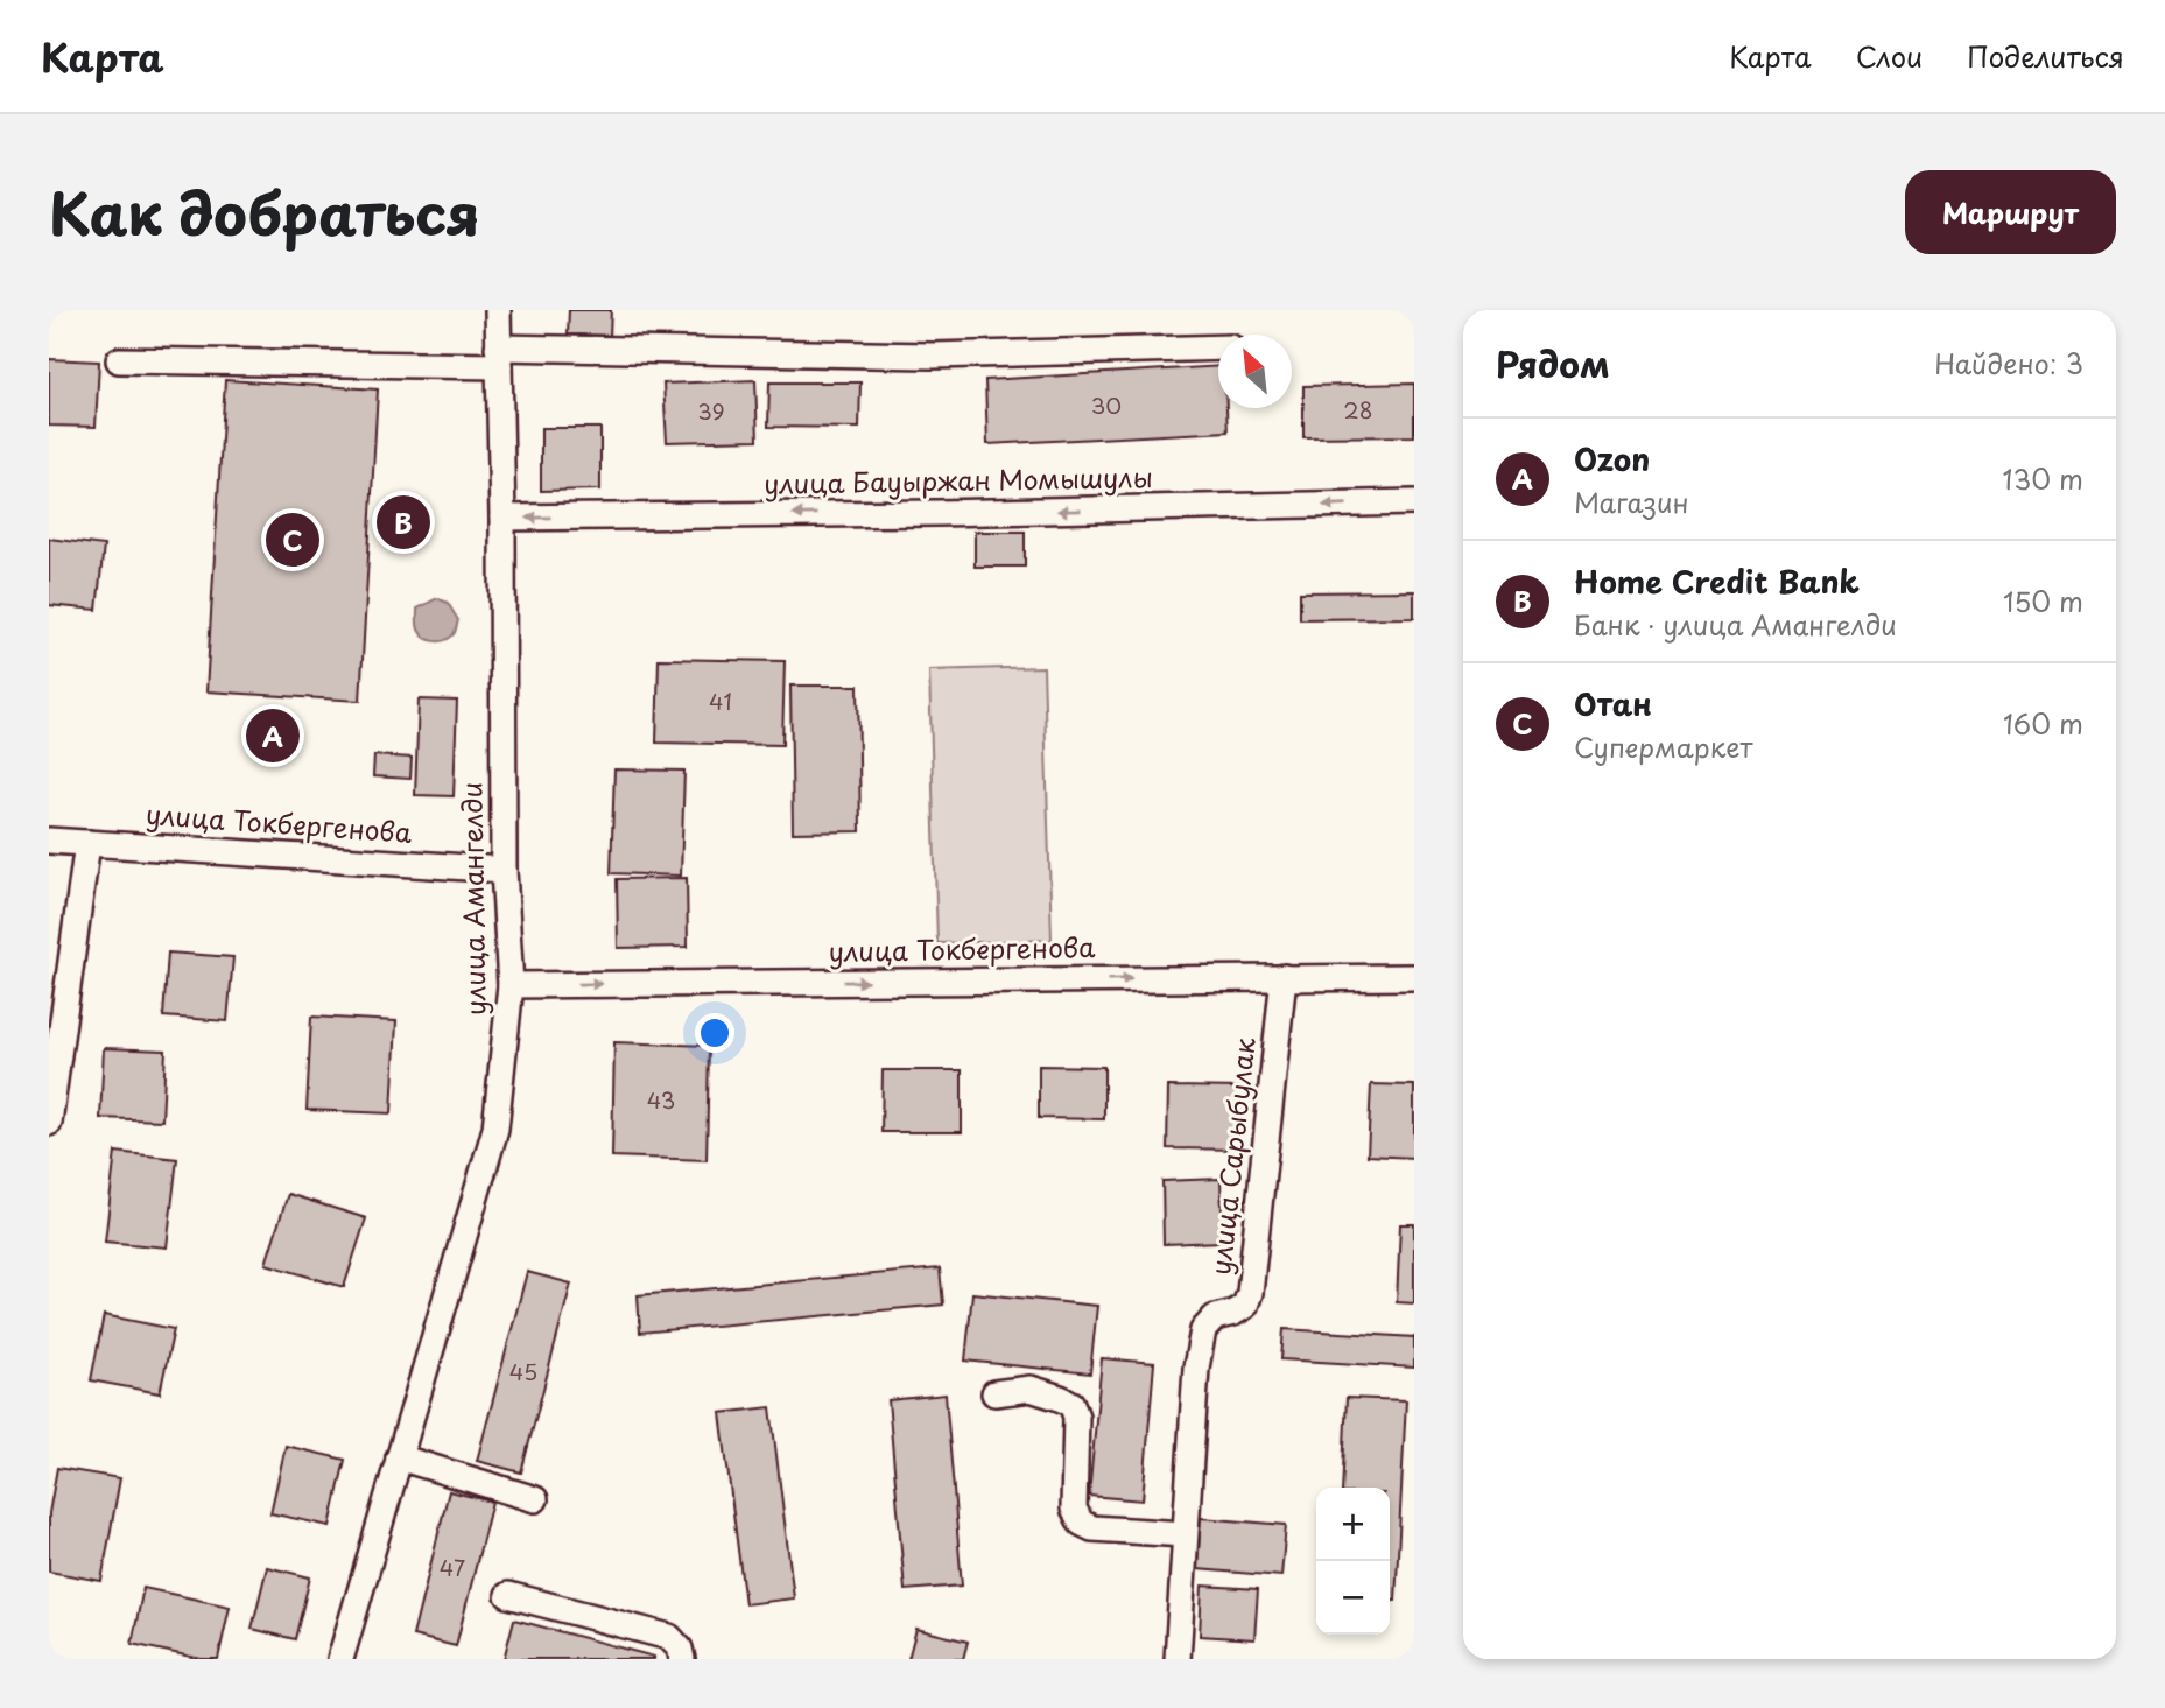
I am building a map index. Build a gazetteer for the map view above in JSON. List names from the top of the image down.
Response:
{
  "streets": {
    "street": [
      "улица Бауыржан Момышулы",
      "улица Токбергенова",
      "улица Амангелди",
      "улица Сарыбулак"
    ]
  },
  "crossings": [
    ["улица Бауыржан Момышулы", "улица Амангелди"],
    ["улица Токбергенова", "улица Амангелди"],
    ["улица Токбергенова", "улица Сарыбулак"]
  ],
  "one_way": ["улица Токбергенова"],
  "house_numbers": [
    "30",
    "28",
    "39",
    "41",
    "43",
    "45",
    "47"
  ],
  "north": "top left",
  "page": {
    "header": "Карта",
    "nav": ["Карта", "Слои", "Поделиться"],
    "title": "Как добраться",
    "buttons": "Маршрут",
    "heading": ["Рядом", "Найдено: 3"],
    "list": [
      {
        "mark": "A",
        "name": "Ozon",
        "note": "Магазин",
        "value": "130 m"
      },
      {
        "mark": "B",
        "name": "Home Credit Bank",
        "note": "Банк · улица Амангелди",
        "value": "150 m"
      },
      {
        "mark": "C",
        "name": "Отан",
        "note": "Супермаркет",
        "value": "160 m"
      }
    ],
    "pins": ["B", "C", "A"],
    "map_buttons": ["+", "−"]
  }
}
